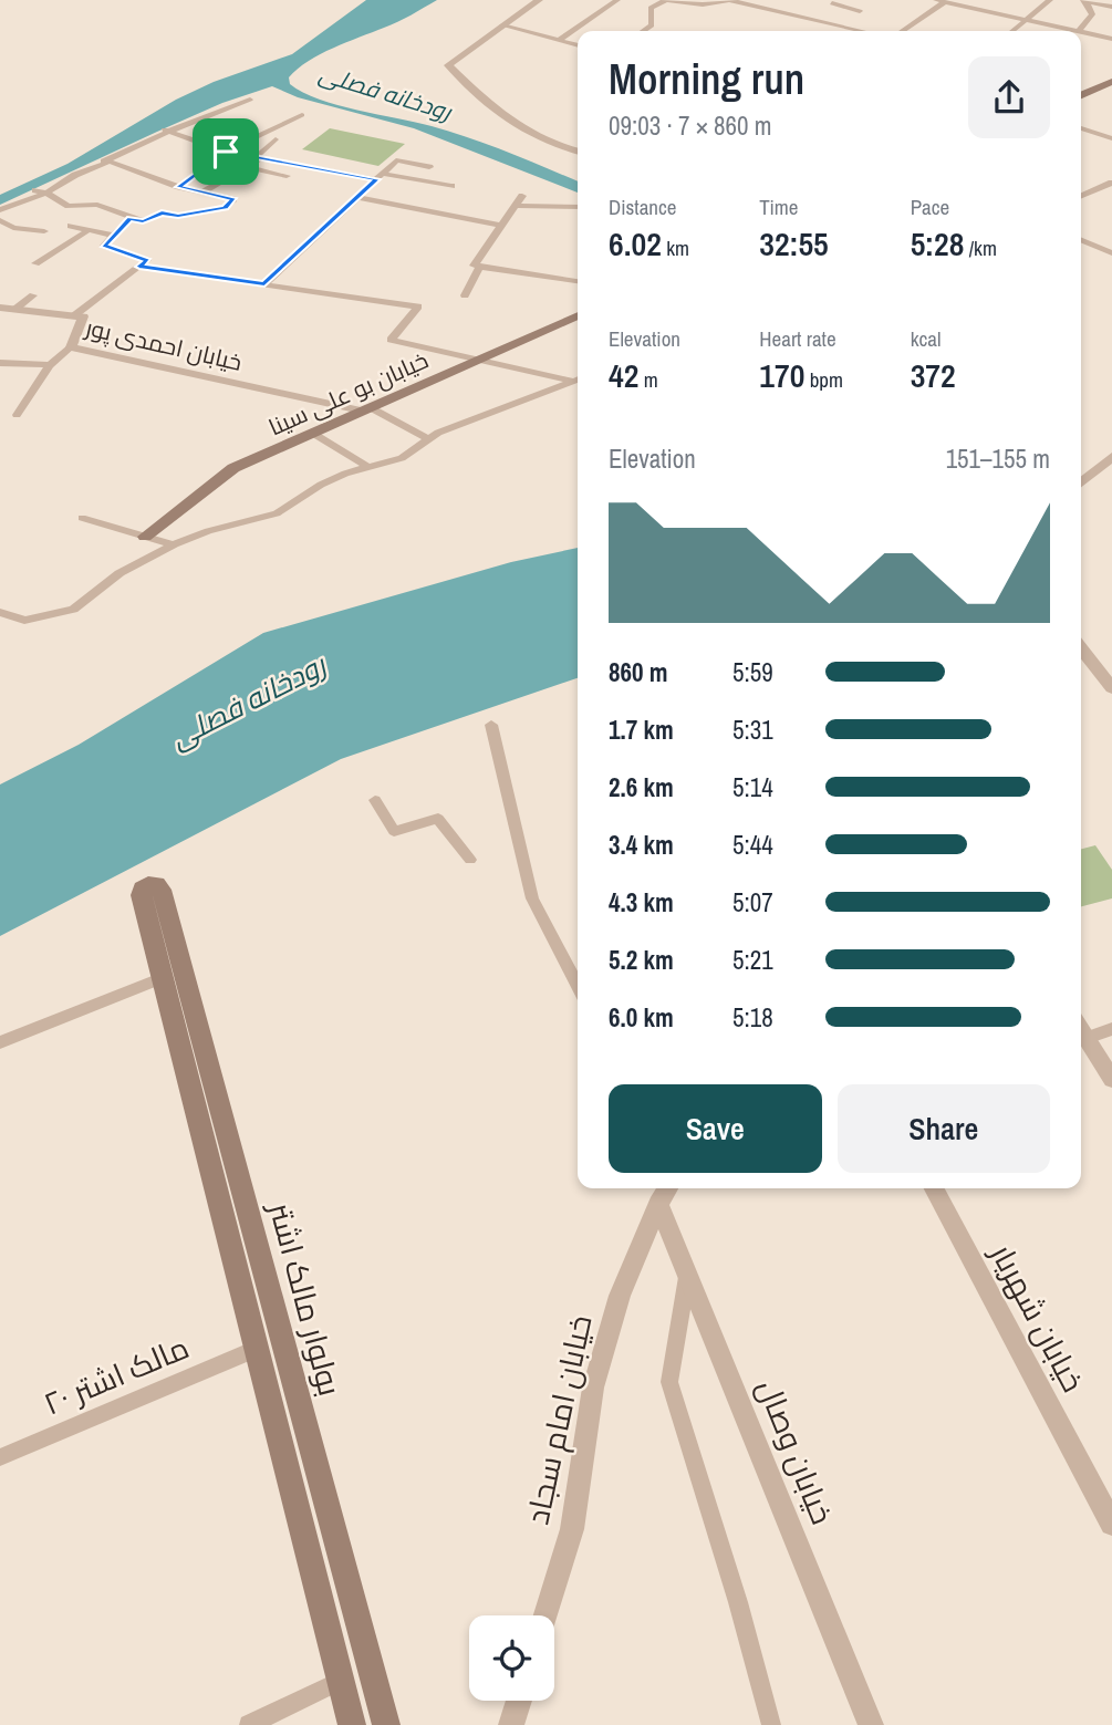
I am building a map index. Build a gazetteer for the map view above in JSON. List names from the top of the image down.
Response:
{
  "streets": {
    "main road": ["خیابان بو علی سینا", "بولوار مالک اشتر"],
    "street": [
      "خیابان احمدی پور",
      "خیابان شهریار",
      "مالک اشتر ۲۰",
      "خیابان امام سجاد",
      "خیابان وصال"
    ]
  },
  "crossings": [
    ["خیابان احمدی پور", "خیابان بو علی سینا"],
    ["بولوار مالک اشتر", "مالک اشتر ۲۰"],
    ["خیابان امام سجاد", "خیابان وصال"]
  ],
  "water": ["رودخانه فصلی"],
  "page": {
    "heading": ["Morning run", "09:03 · 7 × 860 m"],
    "stats": [
      ["Distance", "6.02 km"],
      ["Time", "32:55"],
      ["Pace", "5:28 /km"],
      ["Elevation", "42 m"],
      ["Heart rate", "170 bpm"],
      ["kcal", "372"]
    ],
    "chart": ["Elevation", "151–155 m"],
    "list": [
      {
        "name": "860 m",
        "note": "5:59"
      },
      {
        "name": "1.7 km",
        "note": "5:31"
      },
      {
        "name": "2.6 km",
        "note": "5:14"
      },
      {
        "name": "3.4 km",
        "note": "5:44"
      },
      {
        "name": "4.3 km",
        "note": "5:07"
      },
      {
        "name": "5.2 km",
        "note": "5:21"
      },
      {
        "name": "6.0 km",
        "note": "5:18"
      }
    ],
    "buttons": ["Save", "Share"]
  }
}
